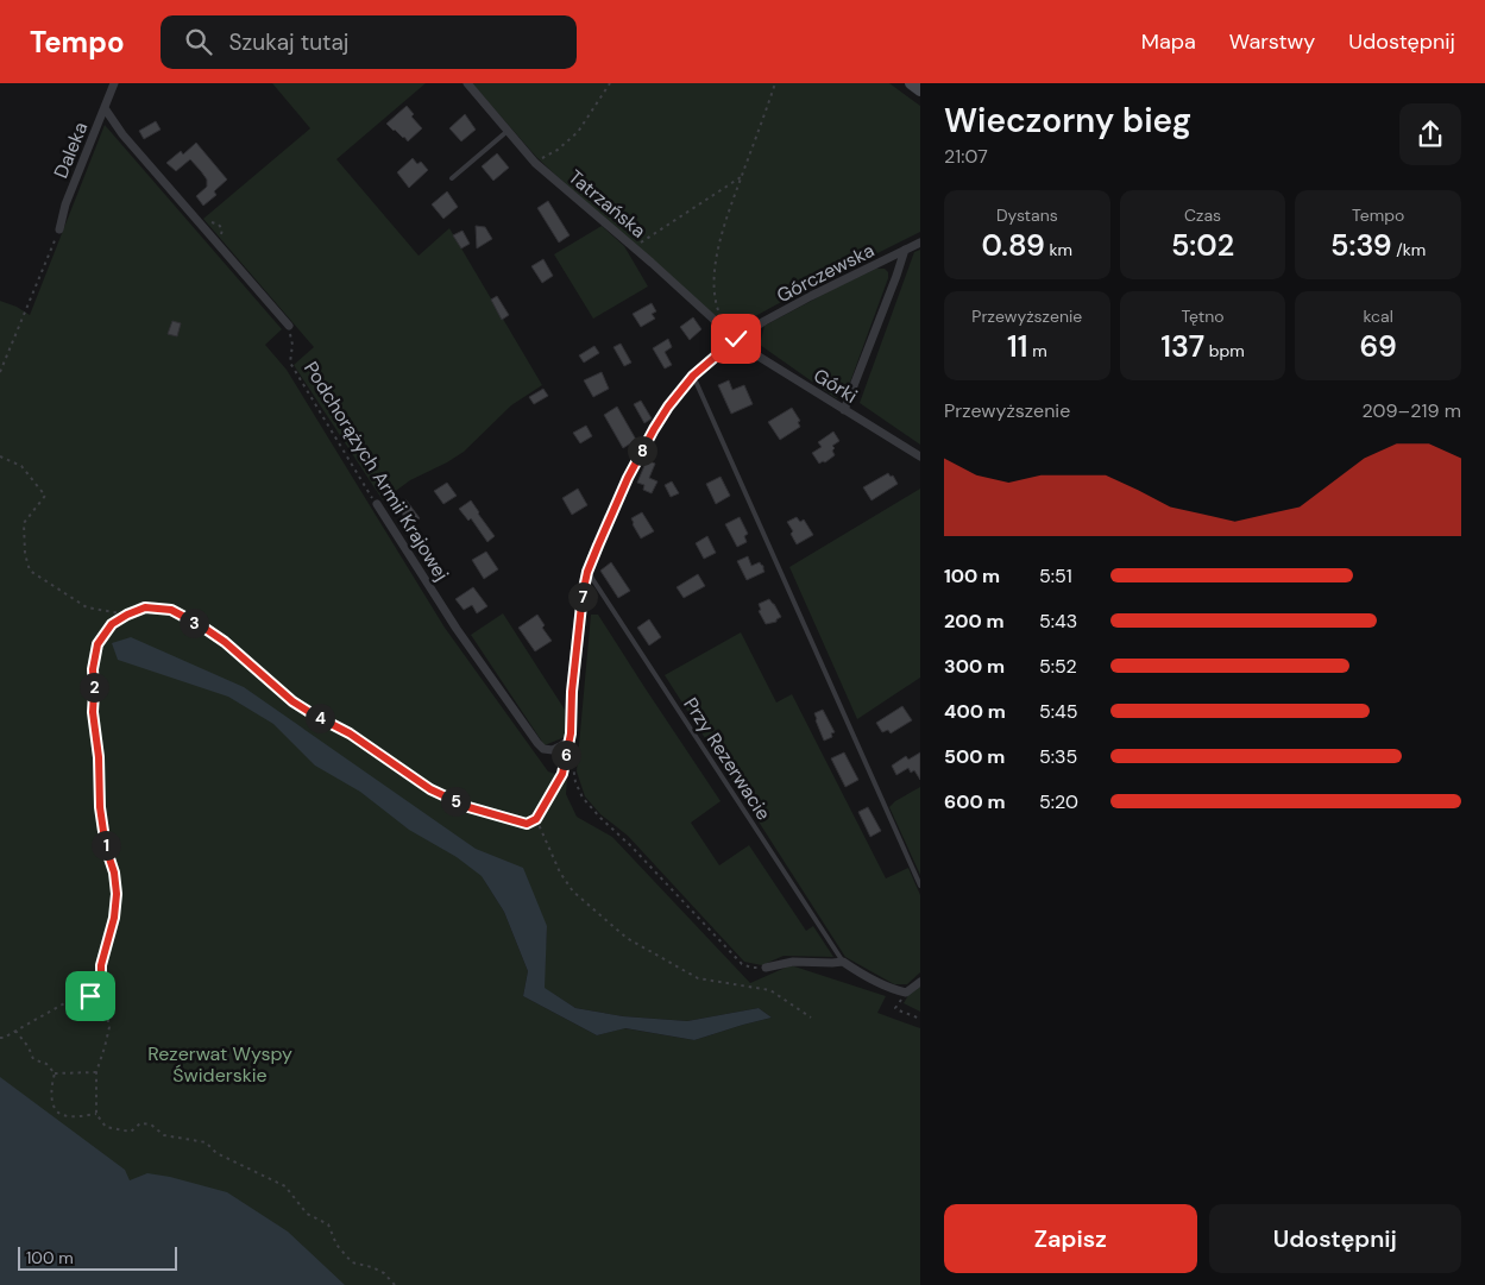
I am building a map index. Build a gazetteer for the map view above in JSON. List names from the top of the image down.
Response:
{
  "streets": {
    "street": [
      "Daleka",
      "Tatrzańska",
      "Górczewska",
      "Górki",
      "Podchorążych Armii Krajowej"
    ],
    "lane": ["Przy Rezerwacie"]
  },
  "crossings": [
    ["Tatrzańska", "Górczewska"],
    ["Tatrzańska", "Górki"],
    ["Górczewska", "Górki"],
    ["Górczewska", "Podchorążych Armii Krajowej"],
    ["Górczewska", "Przy Rezerwacie"]
  ],
  "parks": ["Rezerwat Wyspy Świderskie"],
  "scale_bar": "100 m",
  "page": {
    "header": "Tempo",
    "search": "Szukaj tutaj",
    "nav": ["Mapa", "Warstwy", "Udostępnij"],
    "heading": ["Wieczorny bieg", "21:07"],
    "stats": [
      ["Dystans", "0.89 km"],
      ["Czas", "5:02"],
      ["Tempo", "5:39 /km"],
      ["Przewyższenie", "11 m"],
      ["Tętno", "137 bpm"],
      ["kcal", "69"]
    ],
    "chart": ["Przewyższenie", "209–219 m"],
    "pins": [
      "8",
      "7",
      "3",
      "2",
      "4",
      "6",
      "5",
      "1"
    ],
    "list": [
      {
        "name": "100 m",
        "note": "5:51"
      },
      {
        "name": "200 m",
        "note": "5:43"
      },
      {
        "name": "300 m",
        "note": "5:52"
      },
      {
        "name": "400 m",
        "note": "5:45"
      },
      {
        "name": "500 m",
        "note": "5:35"
      },
      {
        "name": "600 m",
        "note": "5:20"
      }
    ],
    "buttons": ["Zapisz", "Udostępnij"],
    "scale": "100 m"
  }
}
